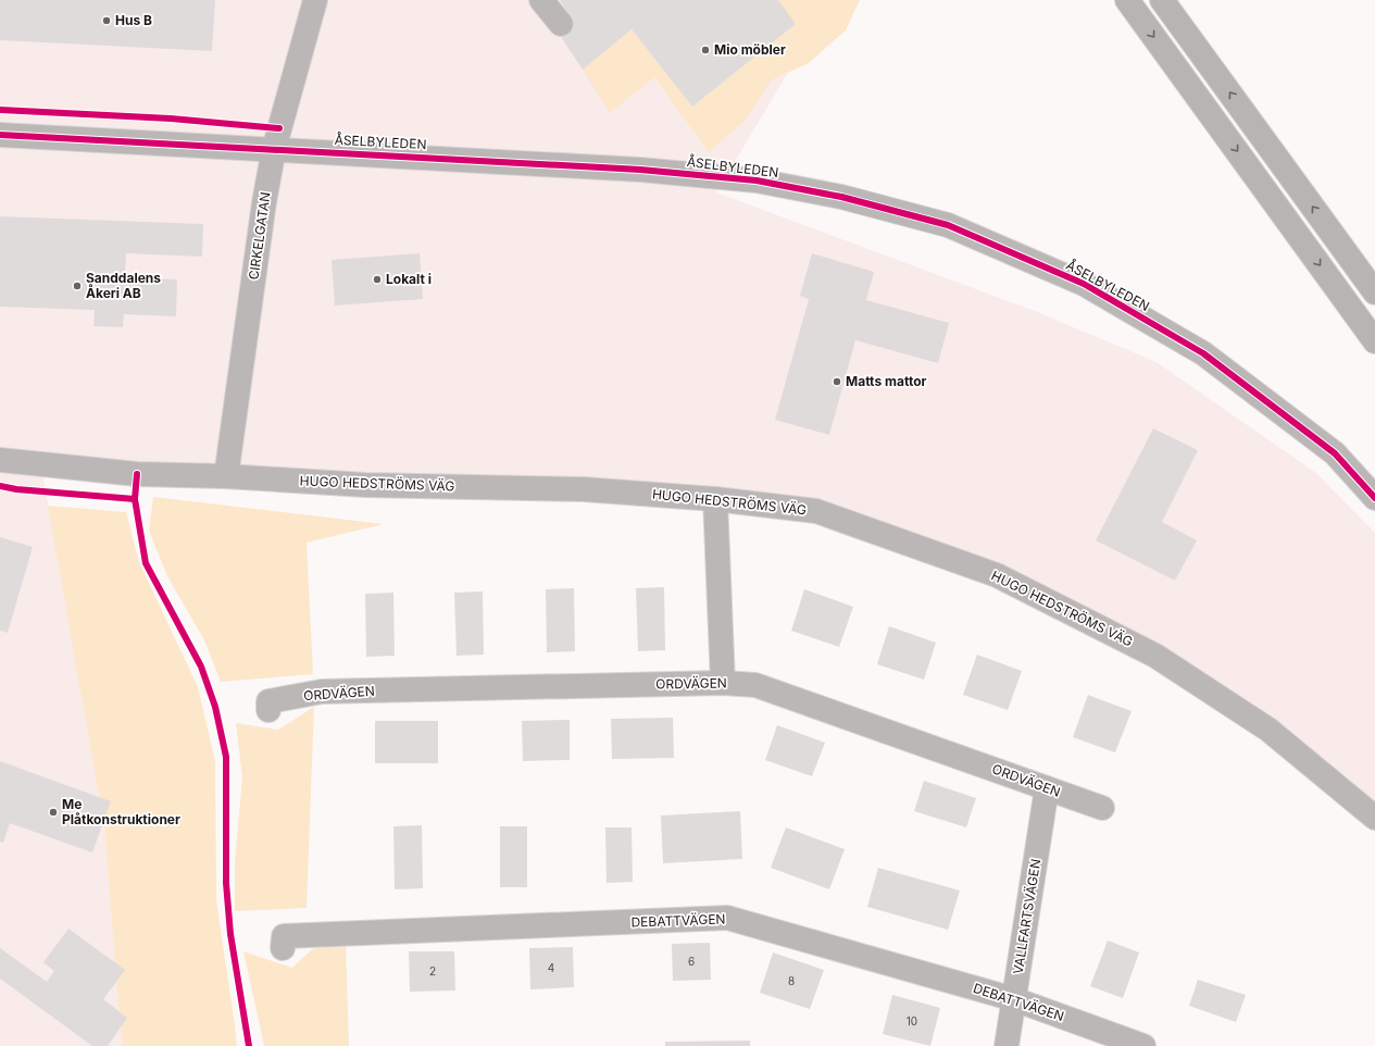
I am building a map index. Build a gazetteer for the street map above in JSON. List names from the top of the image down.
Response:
{
  "streets": {
    "street": [
      "ÅSELBYLEDEN",
      "CIRKELGATAN",
      "HUGO HEDSTRÖMS VÄG",
      "ORDVÄGEN",
      "VALLFARTSVÄGEN",
      "DEBATTVÄGEN"
    ]
  },
  "crossings": [
    ["ÅSELBYLEDEN", "CIRKELGATAN"],
    ["CIRKELGATAN", "HUGO HEDSTRÖMS VÄG"],
    ["ORDVÄGEN", "VALLFARTSVÄGEN"],
    ["VALLFARTSVÄGEN", "DEBATTVÄGEN"]
  ],
  "places": [
    "Hus B",
    "Mio möbler",
    "Lokalt i",
    "Sanddalens Åkeri AB",
    "Matts mattor",
    "Me Plåtkonstruktioner"
  ],
  "house_numbers": [
    "6",
    "4",
    "2",
    "8",
    "10"
  ]
}
